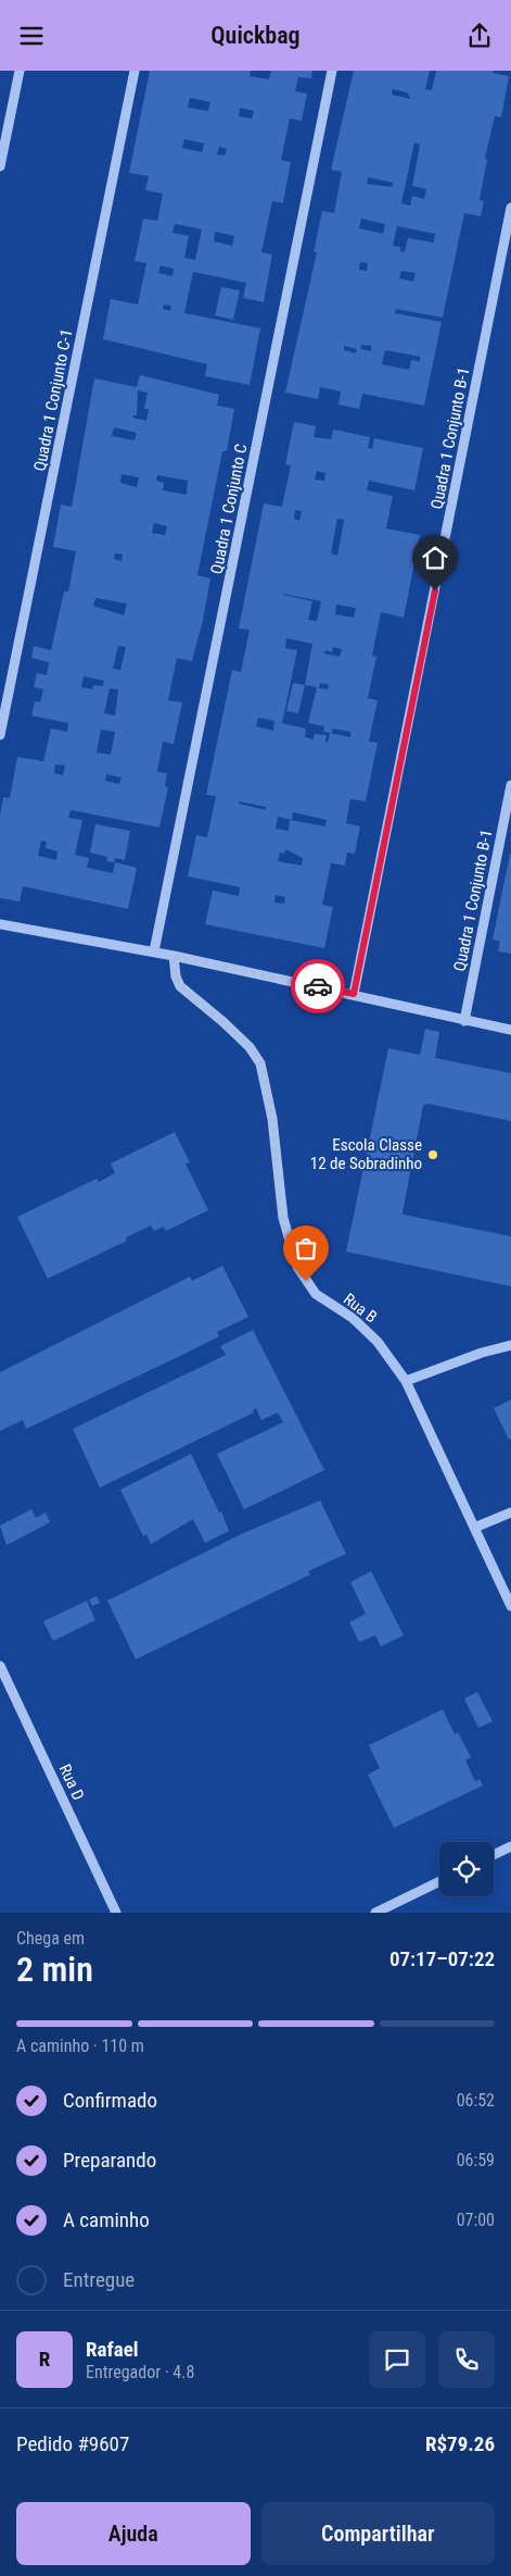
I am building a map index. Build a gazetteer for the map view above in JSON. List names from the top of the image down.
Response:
{
  "streets": {
    "street": [
      "Quadra 1 Conjunto C-1",
      "Quadra 1 Conjunto B-1",
      "Quadra 1 Conjunto C",
      "Rua B",
      "Rua D"
    ]
  },
  "places": ["Escola Classe 12 de Sobradinho"],
  "page": {
    "header": "Quickbag",
    "heading": ["2 min", "Chega em", "07:17–07:22"],
    "panel": [
      "Rafael",
      "Entregador · 4.8",
      "Pedido #9607",
      "R$79.26"
    ],
    "bar": "A caminho · 110 m",
    "list": [
      ["Confirmado", "06:52"],
      ["Preparando", "06:59"],
      ["A caminho", "07:00"],
      "Entregue"
    ],
    "round": "R",
    "buttons": ["Ajuda", "Compartilhar"]
  }
}
